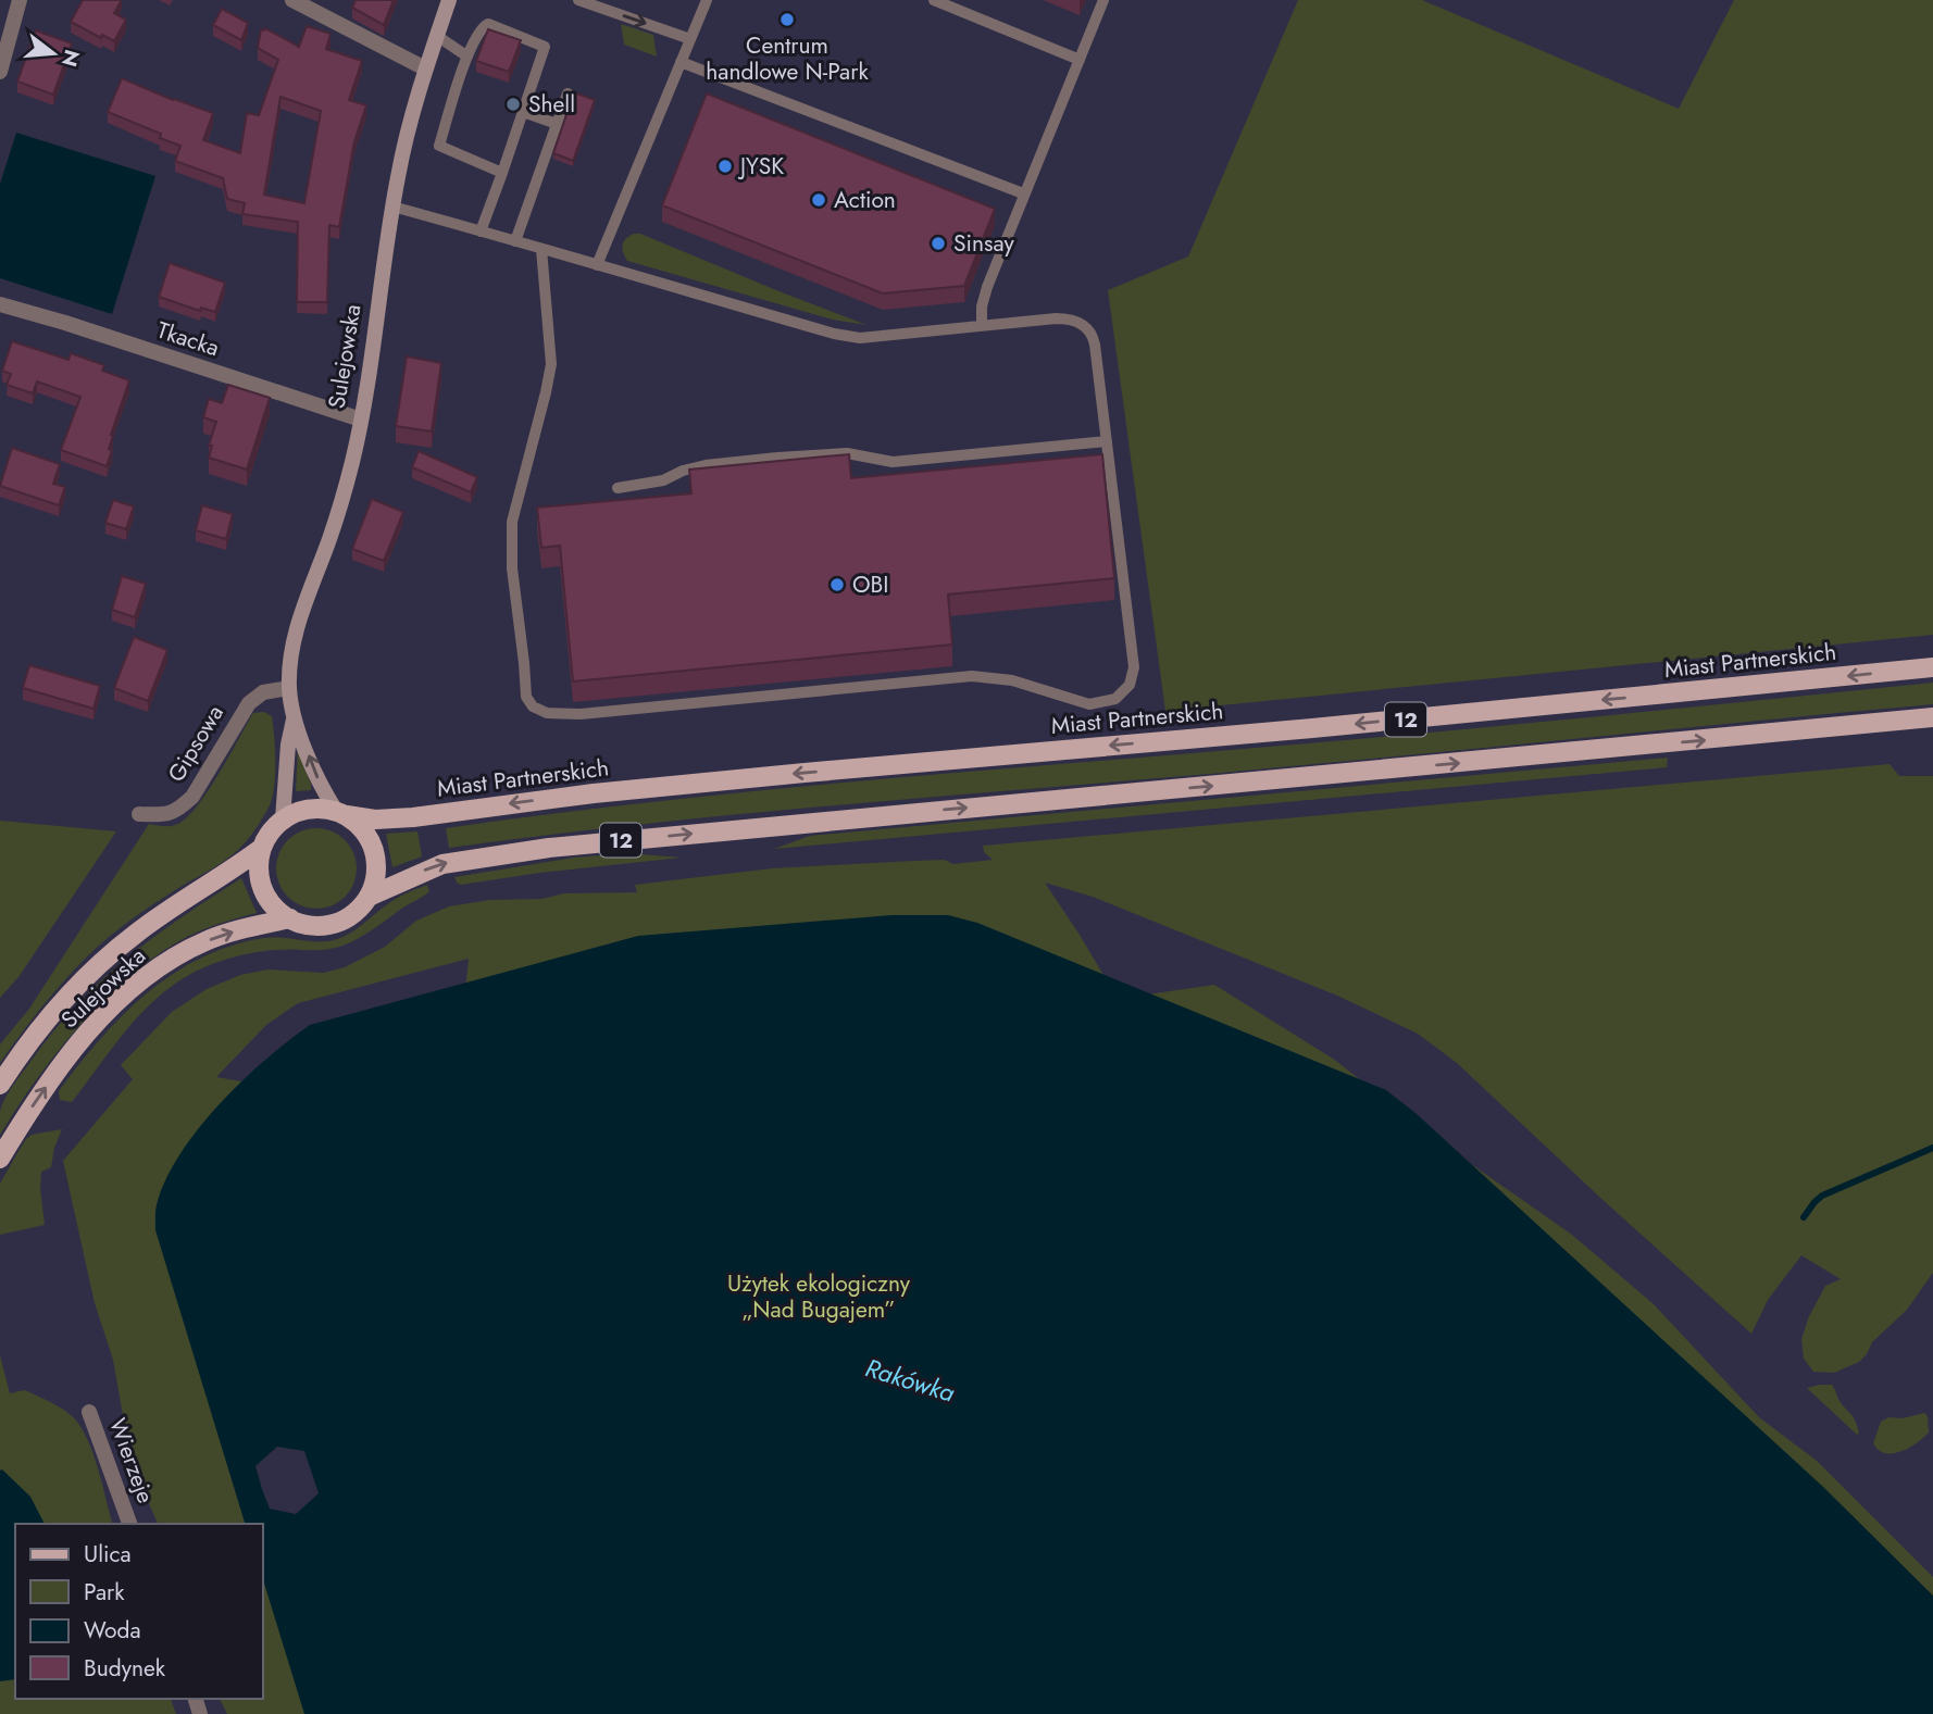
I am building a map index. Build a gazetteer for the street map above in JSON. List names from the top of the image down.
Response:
{
  "streets": {
    "main road": ["Sulejowska", "Miast Partnerskich", "12"],
    "street": ["Tkacka", "Gipsowa", "Wierzeje"]
  },
  "crossings": [
    ["Tkacka", "Sulejowska"],
    ["Sulejowska", "Miast Partnerskich"],
    ["Sulejowska", "12"],
    ["Sulejowska", "Gipsowa"],
    ["Miast Partnerskich", "12"]
  ],
  "water": ["Rakówka"],
  "parks": ["Użytek ekologiczny „Nad Bugajem”"],
  "places": [
    "Centrum handlowe N-Park",
    "Shell",
    "JYSK",
    "Action",
    "Sinsay",
    "OBI"
  ],
  "legend": [
    "Ulica",
    "Park",
    "Woda",
    "Budynek"
  ],
  "north": "right"
}
